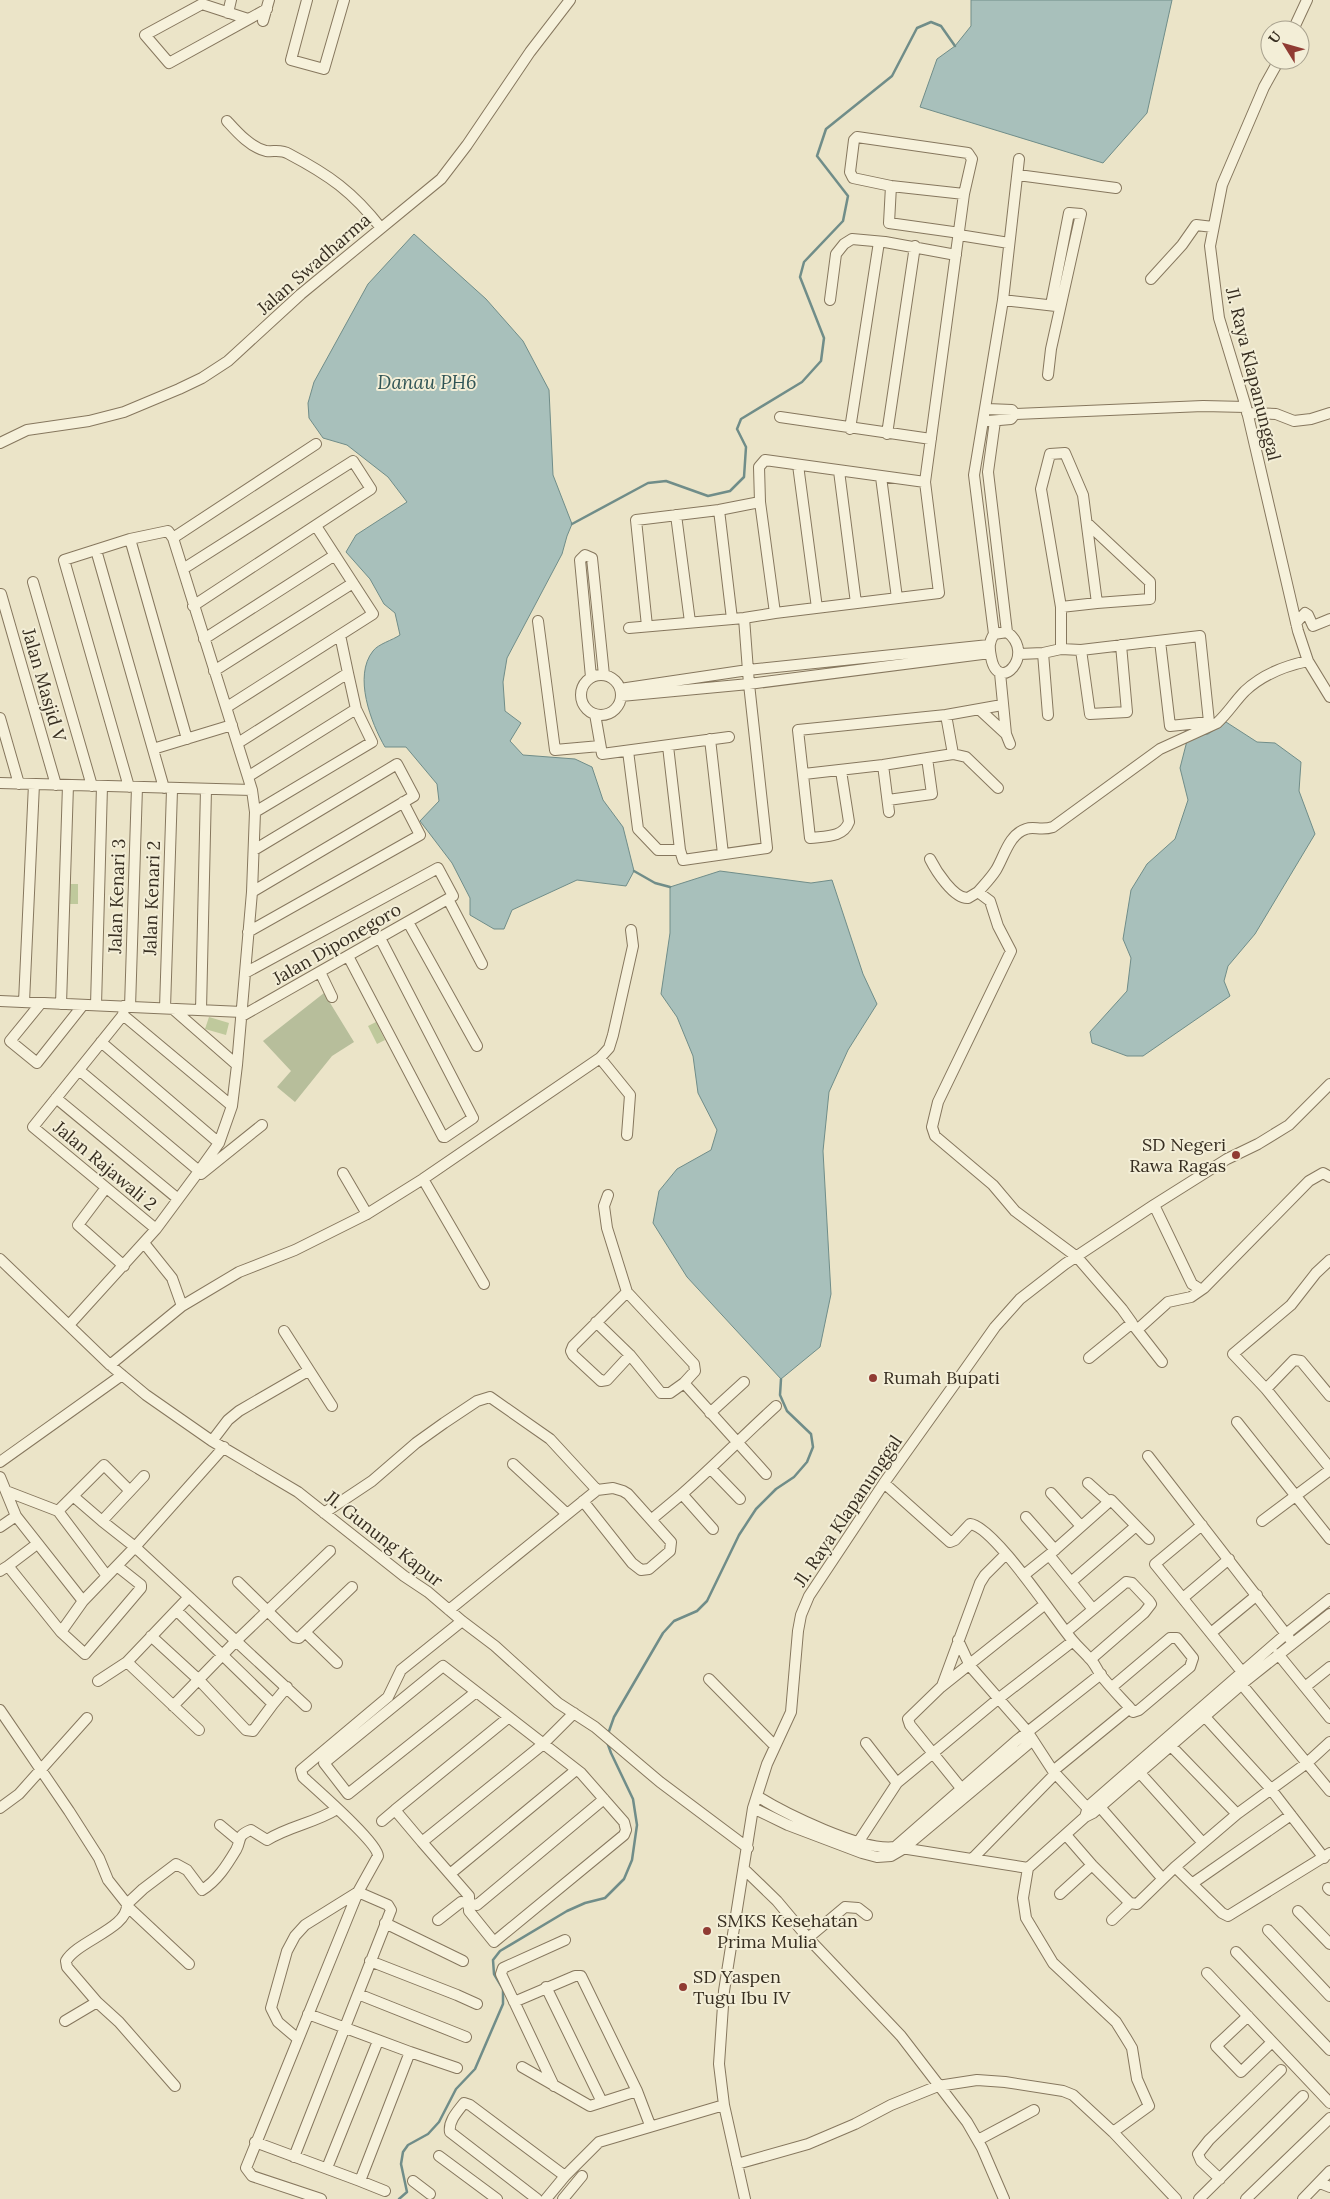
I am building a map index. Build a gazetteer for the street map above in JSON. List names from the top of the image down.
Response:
{
  "streets": {
    "street": [
      "Jalan Swadharma",
      "Jl. Raya Klapanunggal",
      "Jalan Masjid V",
      "Jalan Kenari 3",
      "Jalan Kenari 2",
      "Jalan Diponegoro",
      "Jalan Rajawali 2",
      "Jl. Gunung Kapur"
    ]
  },
  "crossings": [
    ["Jl. Raya Klapanunggal", "Jl. Gunung Kapur"],
    ["Jalan Kenari 3", "Jalan Kenari 2"]
  ],
  "water": ["Danau PH6"],
  "places": [
    "SD Negeri Rawa Ragas",
    "Rumah Bupati",
    "SMKS Kesehatan Prima Mulia",
    "SD Yaspen Tugu Ibu IV"
  ],
  "north": "top left"
}
